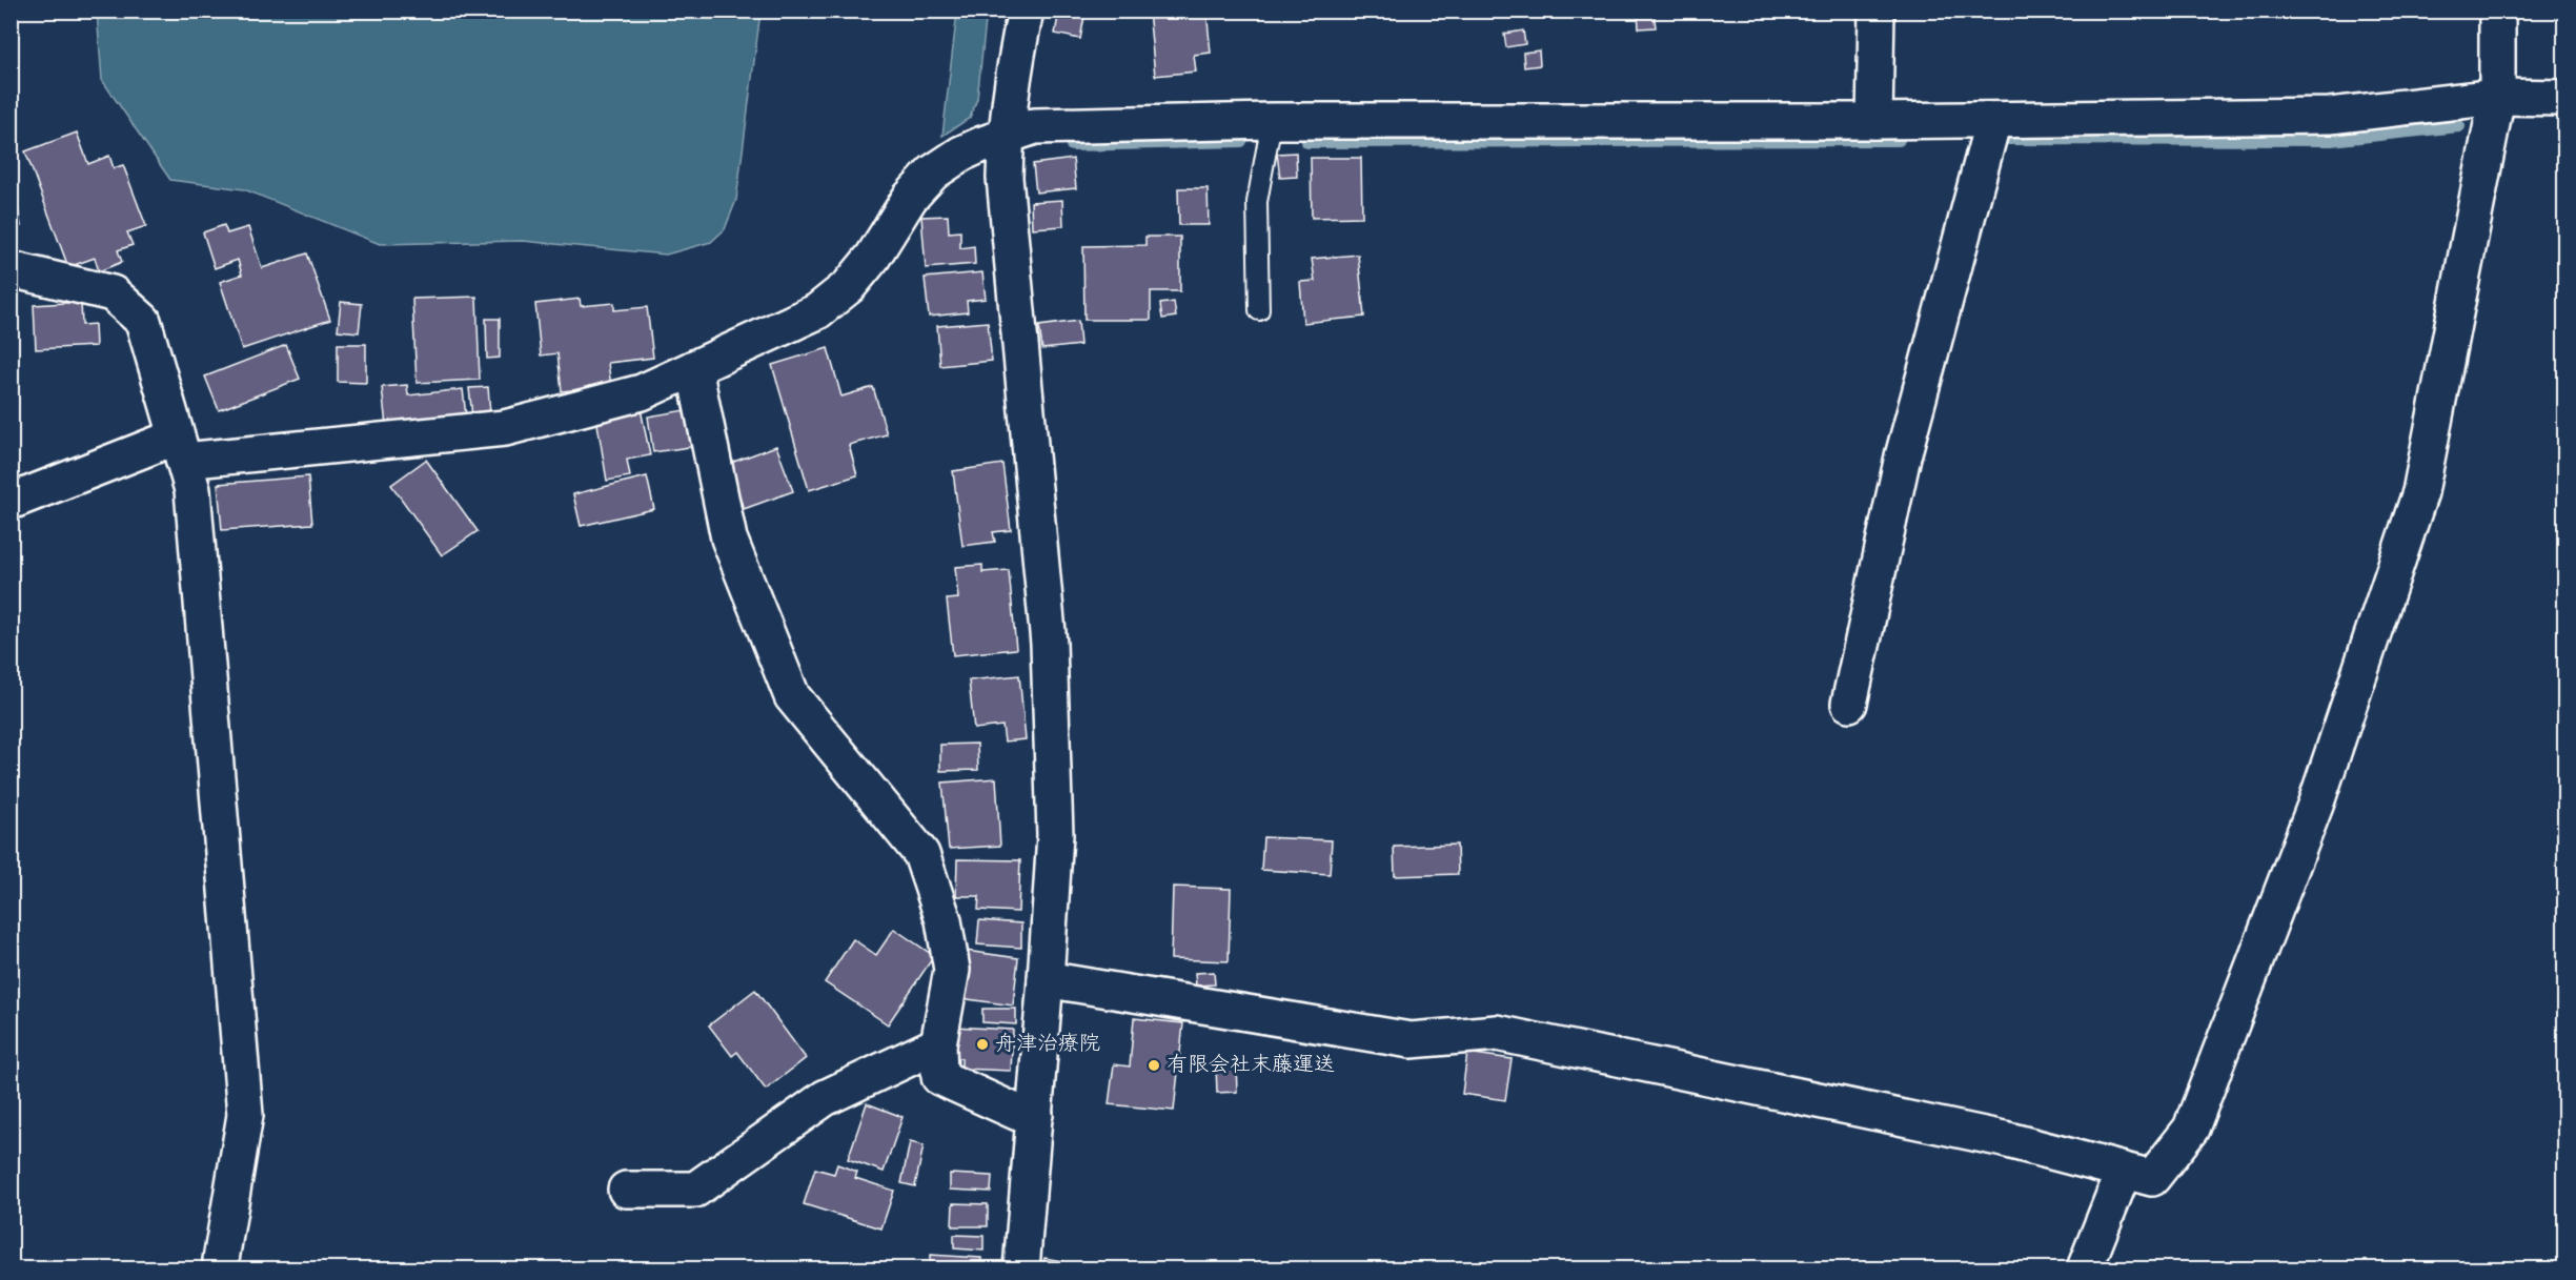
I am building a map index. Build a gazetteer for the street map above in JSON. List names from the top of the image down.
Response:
{
  "places": ["舟津治療院", "有限会社末藤運送"]
}
